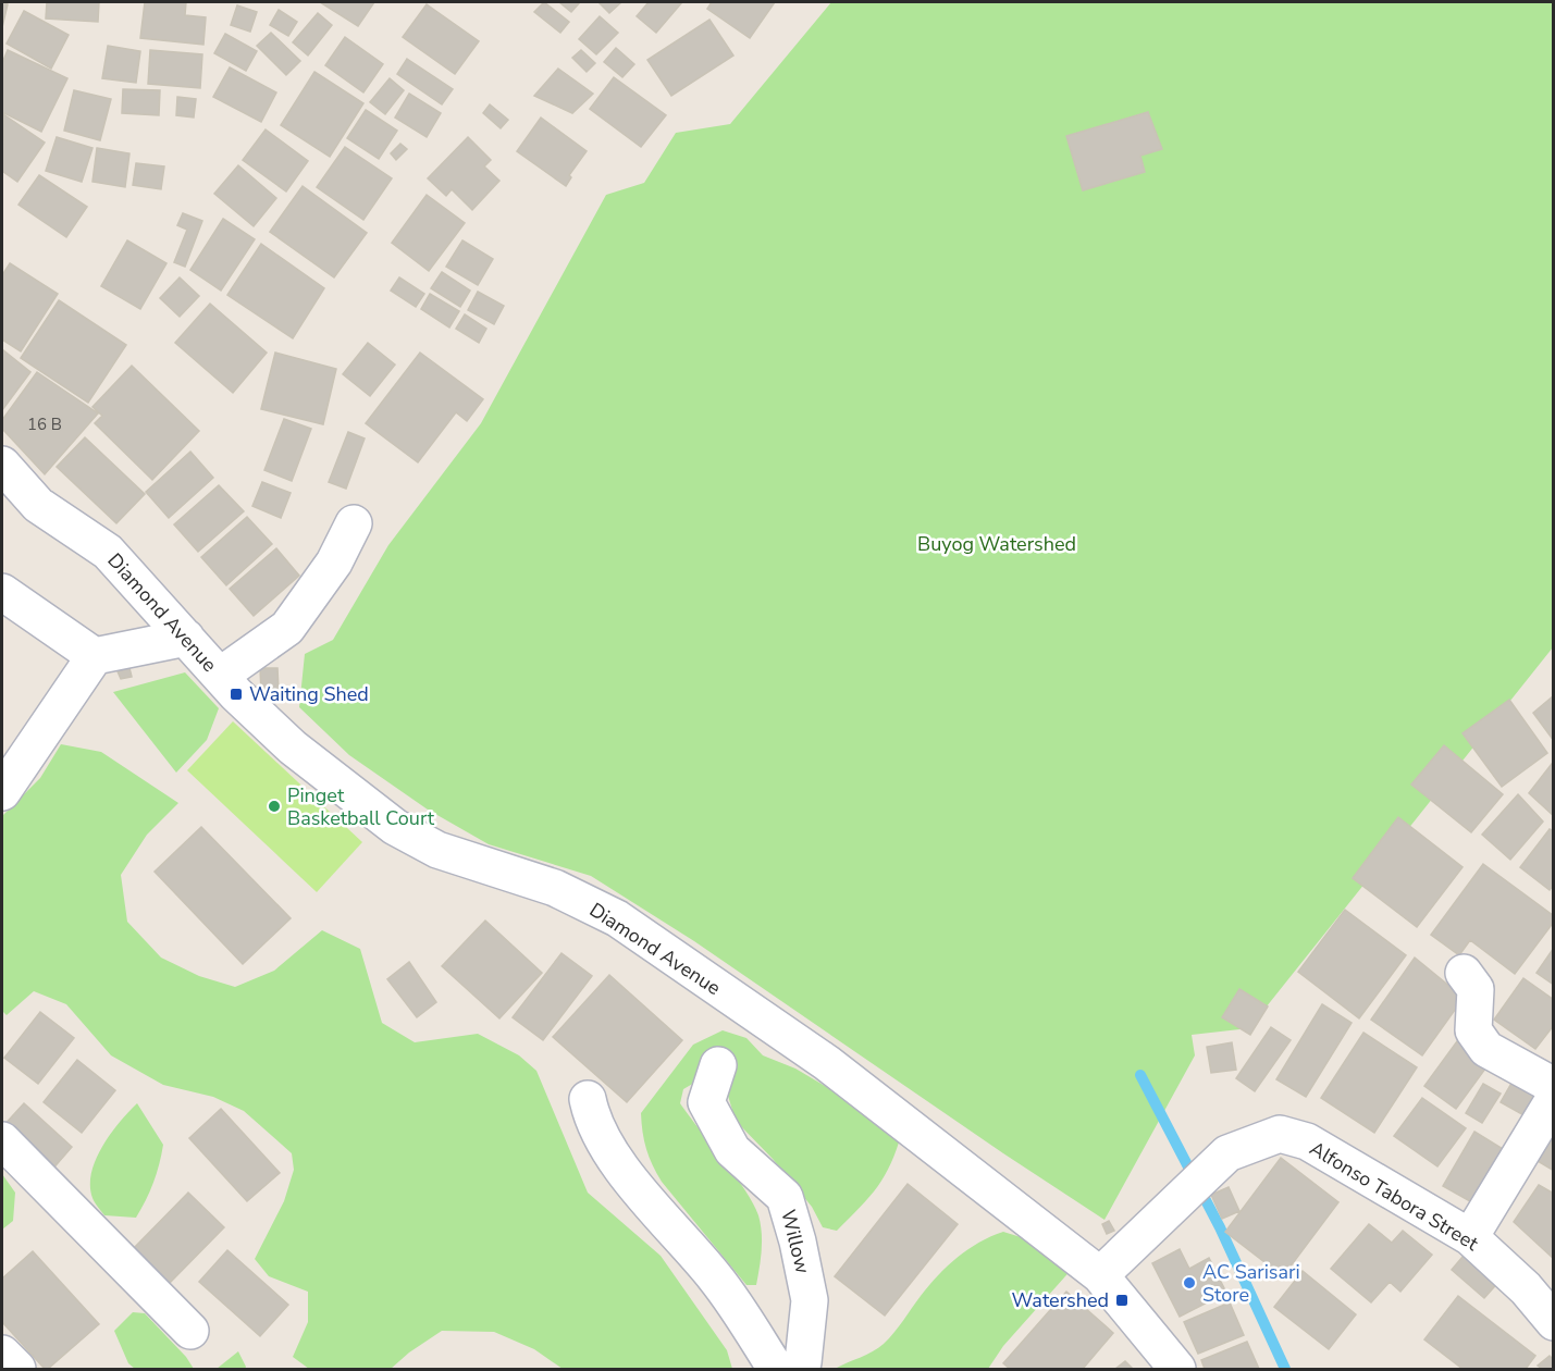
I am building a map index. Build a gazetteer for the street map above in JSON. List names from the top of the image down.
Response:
{
  "streets": {
    "street": ["Diamond Avenue", "Alfonso Tabora Street", "Willow"]
  },
  "crossings": [
    ["Diamond Avenue", "Alfonso Tabora Street"]
  ],
  "parks": ["Buyog Watershed"],
  "places": {
    "transit": ["Waiting Shed", "Watershed"],
    "other": ["Pinget Basketball Court", "AC Sarisari Store"]
  },
  "house_numbers": ["16 B"]
}
